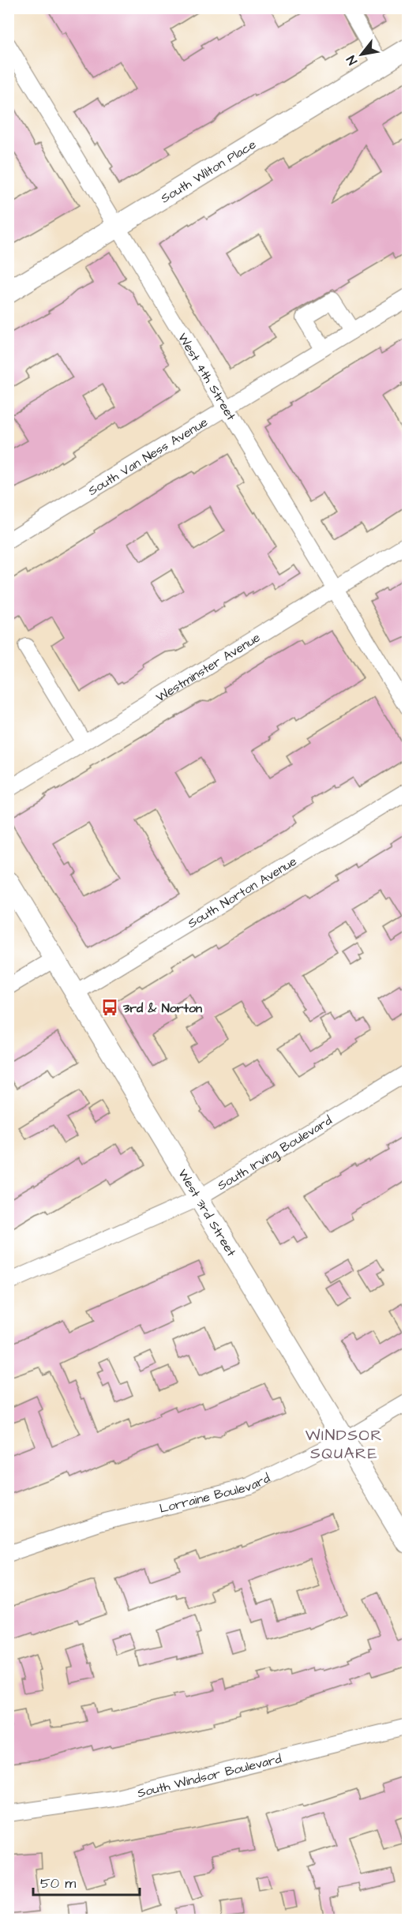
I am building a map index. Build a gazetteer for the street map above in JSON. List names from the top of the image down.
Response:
{
  "streets": {
    "main road": ["South Wilton Place", "West 3rd Street"],
    "street": [
      "West 4th Street",
      "South Van Ness Avenue",
      "Westminster Avenue",
      "South Norton Avenue",
      "South Irving Boulevard",
      "Lorraine Boulevard",
      "South Windsor Boulevard"
    ]
  },
  "crossings": [
    ["South Wilton Place", "West 4th Street"],
    ["West 4th Street", "South Van Ness Avenue"],
    ["West 4th Street", "Westminster Avenue"],
    ["South Norton Avenue", "West 3rd Street"],
    ["South Irving Boulevard", "West 3rd Street"],
    ["West 3rd Street", "Lorraine Boulevard"]
  ],
  "districts": ["WINDSOR SQUARE"],
  "places": {
    "bus stop": ["3rd & Norton"]
  },
  "scale_bar": "50 m",
  "north": "bottom left"
}
